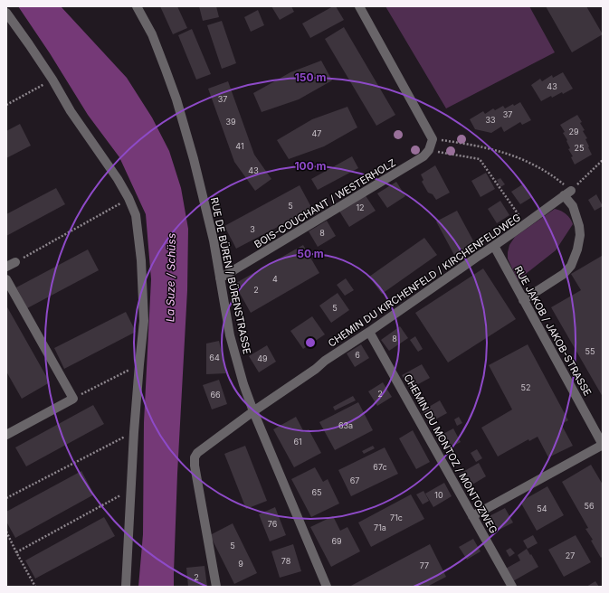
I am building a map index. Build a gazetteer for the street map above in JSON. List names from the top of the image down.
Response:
{
  "streets": {
    "street": [
      "BOIS-COUCHANT / WESTERHOLZ",
      "RUE DE BÜREN / BÜRENSTRASSE",
      "CHEMIN DU KIRCHENFELD / KIRCHENFELDWEG",
      "RUE JAKOB / JAKOB-STRASSE",
      "CHEMIN DU MONTOZ / MONTOZWEG"
    ]
  },
  "crossings": [
    ["BOIS-COUCHANT / WESTERHOLZ", "RUE DE BÜREN / BÜRENSTRASSE"],
    ["RUE DE BÜREN / BÜRENSTRASSE", "CHEMIN DU KIRCHENFELD / KIRCHENFELDWEG"],
    ["CHEMIN DU KIRCHENFELD / KIRCHENFELDWEG", "RUE JAKOB / JAKOB-STRASSE"],
    ["CHEMIN DU KIRCHENFELD / KIRCHENFELDWEG", "CHEMIN DU MONTOZ / MONTOZWEG"]
  ],
  "water": ["La Suze / Schüss"],
  "house_numbers": [
    "43",
    "37",
    "37",
    "33",
    "39",
    "29",
    "47",
    "41",
    "25",
    "43",
    "5",
    "12",
    "3",
    "8",
    "4",
    "2",
    "5",
    "8",
    "55",
    "6",
    "64",
    "49",
    "52",
    "2",
    "66",
    "63a",
    "61",
    "67c",
    "67",
    "65",
    "10",
    "56",
    "54",
    "71c",
    "76",
    "71a",
    "69",
    "5",
    "27",
    "78",
    "9",
    "77",
    "2"
  ],
  "rings": ["150 m", "100 m", "50 m"]
}
